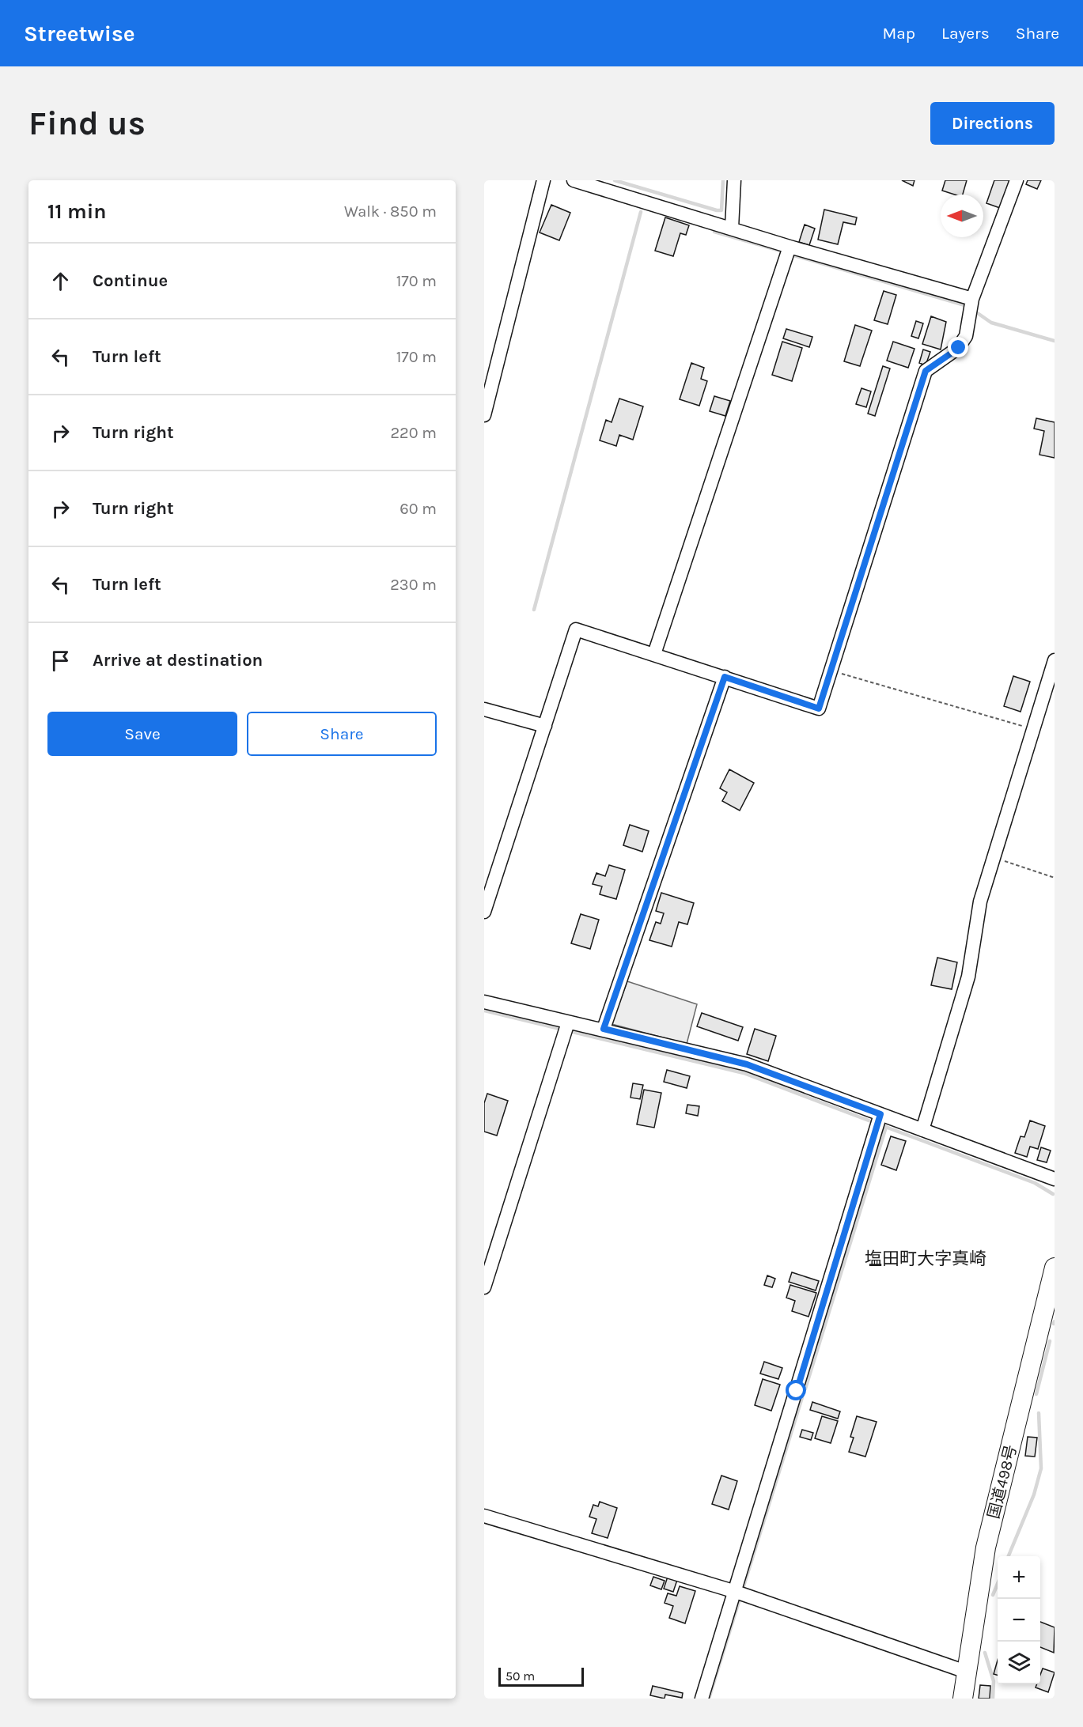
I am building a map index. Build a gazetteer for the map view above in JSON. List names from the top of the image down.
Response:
{
  "streets": {
    "highway": ["国道498号"]
  },
  "districts": ["塩田町大字真崎"],
  "scale_bar": "50 m",
  "north": "left",
  "page": {
    "header": "Streetwise",
    "nav": ["Map", "Layers", "Share"],
    "buttons": [
      "Directions",
      ["Save", "Share"]
    ],
    "title": "Find us",
    "heading": ["11 min", "Walk · 850 m"],
    "list": [
      ["Continue", "170 m"],
      ["Turn left", "170 m"],
      ["Turn right", "220 m"],
      ["Turn right", "60 m"],
      ["Turn left", "230 m"],
      "Arrive at destination"
    ],
    "map_buttons": ["+", "−"],
    "scale": "50 m"
  }
}
